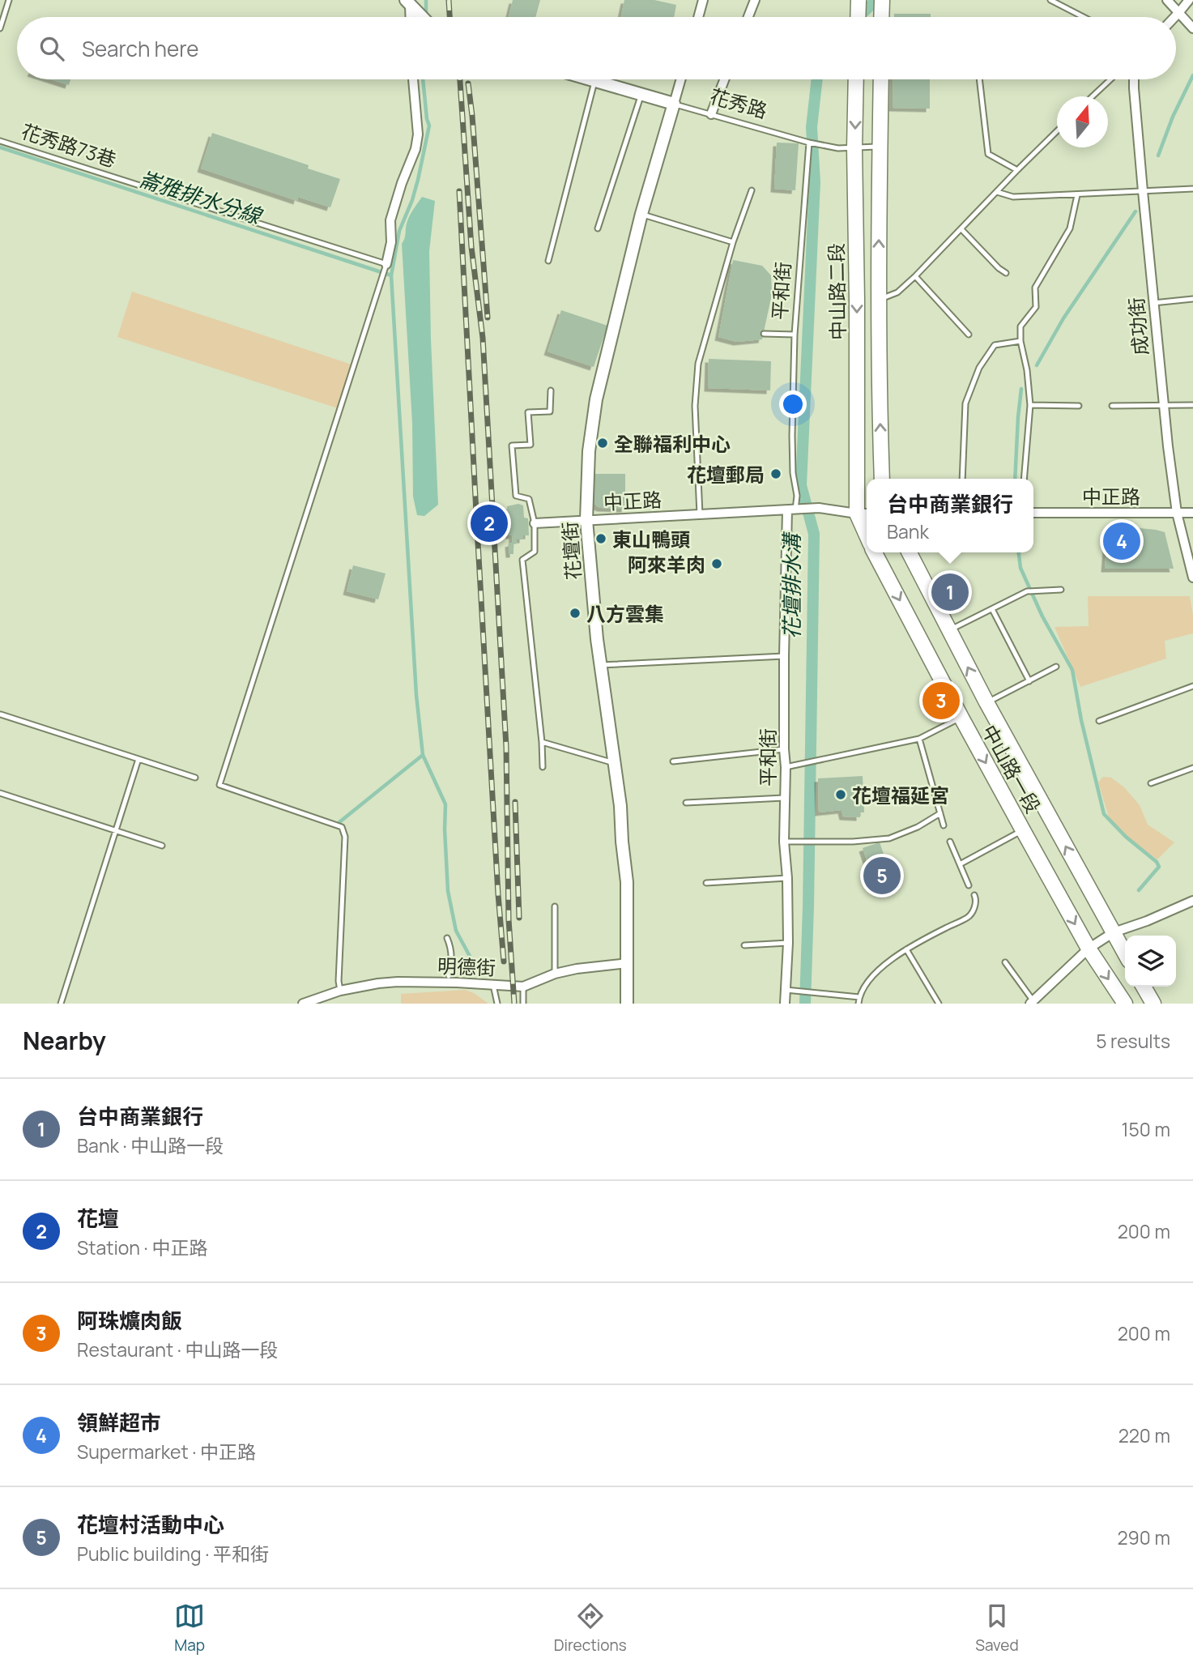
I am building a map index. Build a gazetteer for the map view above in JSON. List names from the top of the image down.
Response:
{
  "streets": {
    "main road": ["中山路二段", "中山路一段"],
    "street": [
      "花秀路",
      "平和街",
      "成功街",
      "中正路",
      "花壇街",
      "明德街"
    ],
    "lane": ["花秀路73巷"]
  },
  "crossings": [
    ["花秀路", "平和街"],
    ["花秀路", "中山路二段"],
    ["花秀路", "花壇街"],
    ["平和街", "中正路"],
    ["中山路二段", "中正路"],
    ["成功街", "中正路"],
    ["中正路", "花壇街"],
    ["花壇街", "明德街"]
  ],
  "water": ["崙雅排水分線", "花壇排水溝"],
  "places": [
    "全聯福利中心",
    "花壇郵局",
    "東山鴨頭",
    "阿來羊肉",
    "八方雲集",
    "花壇福延宮"
  ],
  "north": "top",
  "page": {
    "search": "Search here",
    "popup": ["台中商業銀行", "Bank"],
    "pins": [
      "2",
      "4",
      "1",
      "3",
      "5"
    ],
    "heading": ["Nearby", "5 results"],
    "list": [
      {
        "mark": "1",
        "name": "台中商業銀行",
        "note": "Bank · 中山路一段",
        "value": "150 m"
      },
      {
        "mark": "2",
        "name": "花壇",
        "note": "Station · 中正路",
        "value": "200 m"
      },
      {
        "mark": "3",
        "name": "阿珠爌肉飯",
        "note": "Restaurant · 中山路一段",
        "value": "200 m"
      },
      {
        "mark": "4",
        "name": "領鮮超市",
        "note": "Supermarket · 中正路",
        "value": "220 m"
      },
      {
        "mark": "5",
        "name": "花壇村活動中心",
        "note": "Public building · 平和街",
        "value": "290 m"
      }
    ],
    "nav": ["Map", "Directions", "Saved"]
  }
}
